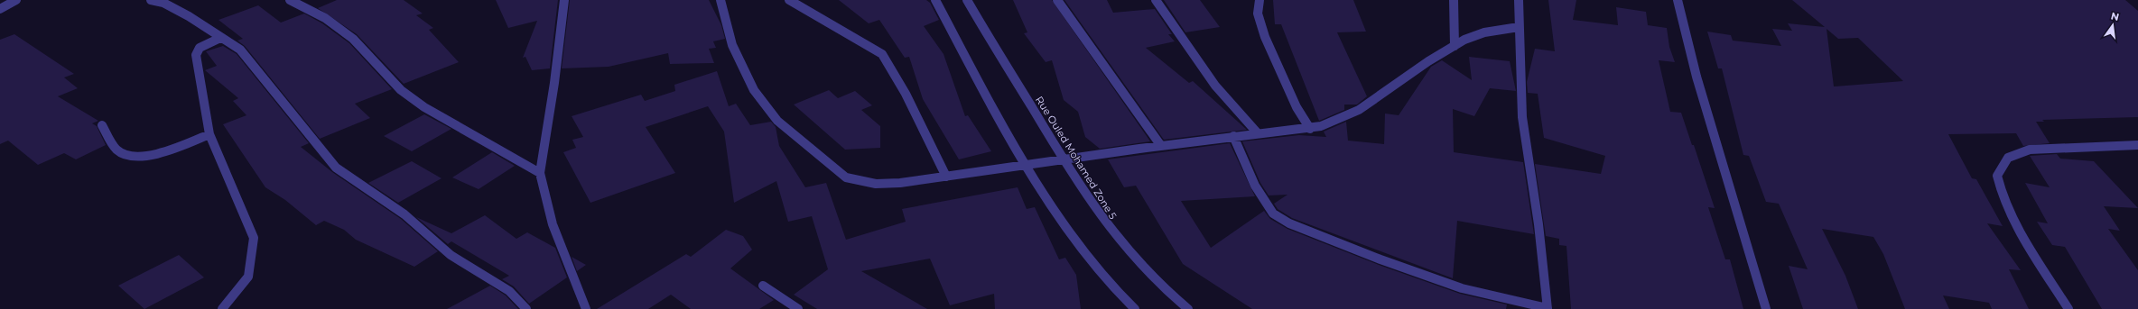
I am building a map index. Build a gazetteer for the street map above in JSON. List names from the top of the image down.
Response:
{
  "streets": {
    "street": ["Rue Ouled Mohamed Zone 5"]
  },
  "north": "top"
}
